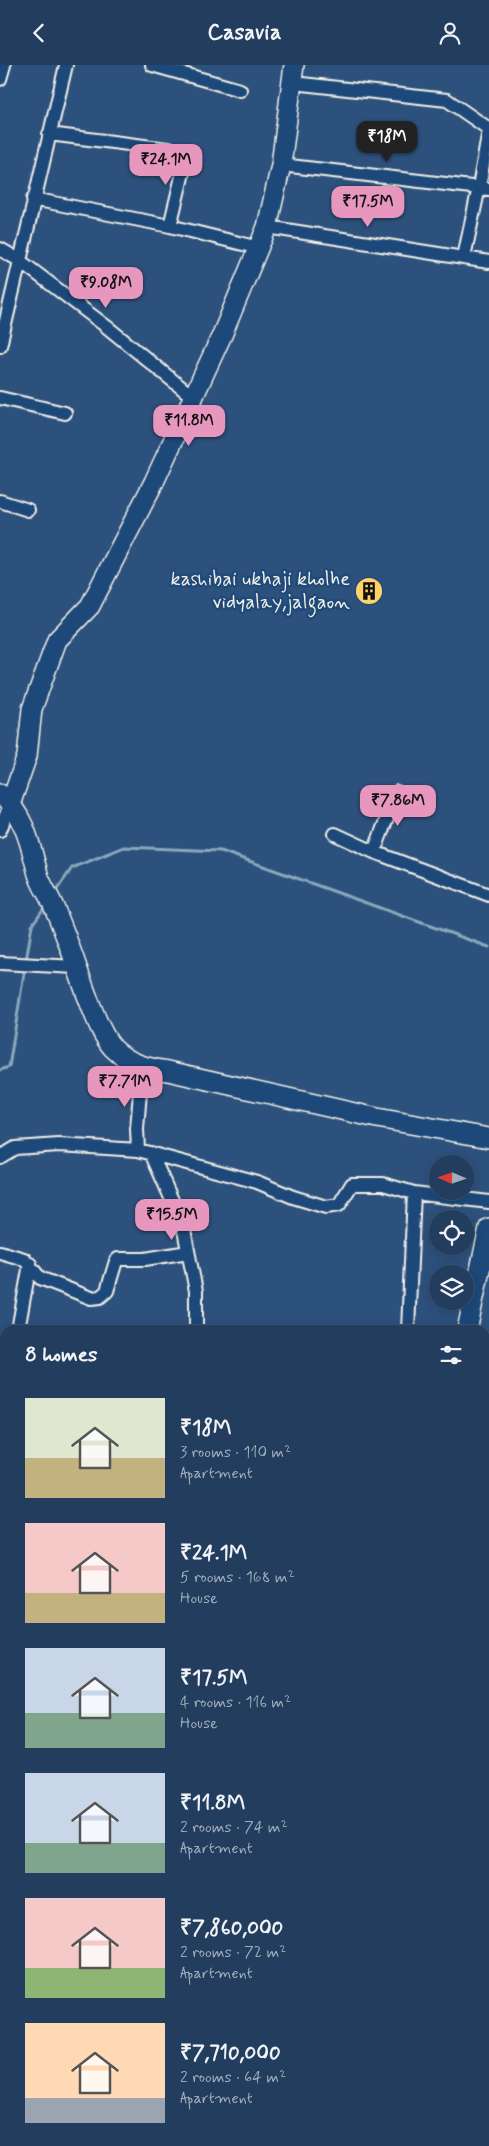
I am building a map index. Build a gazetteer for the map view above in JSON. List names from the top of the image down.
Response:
{
  "places": {
    "building": ["kashibai ukhaji kholhe vidyalay,jalgaon"]
  },
  "north": "left",
  "page": {
    "header": "Casavia",
    "price": [
      "₹18M",
      "₹24.1M",
      "₹17.5M",
      "₹9.08M",
      "₹11.8M",
      "₹7.86M",
      "₹7.71M",
      "₹15.5M"
    ],
    "heading": "8 homes",
    "list": [
      {
        "name": "₹18M",
        "note": "3 rooms · 110 m² · Apartment"
      },
      {
        "name": "₹24.1M",
        "note": "5 rooms · 168 m² · House"
      },
      {
        "name": "₹17.5M",
        "note": "4 rooms · 116 m² · House"
      },
      {
        "name": "₹11.8M",
        "note": "2 rooms · 74 m² · Apartment"
      },
      {
        "name": "₹7,860,000",
        "note": "2 rooms · 72 m² · Apartment"
      },
      {
        "name": "₹7,710,000",
        "note": "2 rooms · 64 m² · Apartment"
      }
    ]
  }
}
